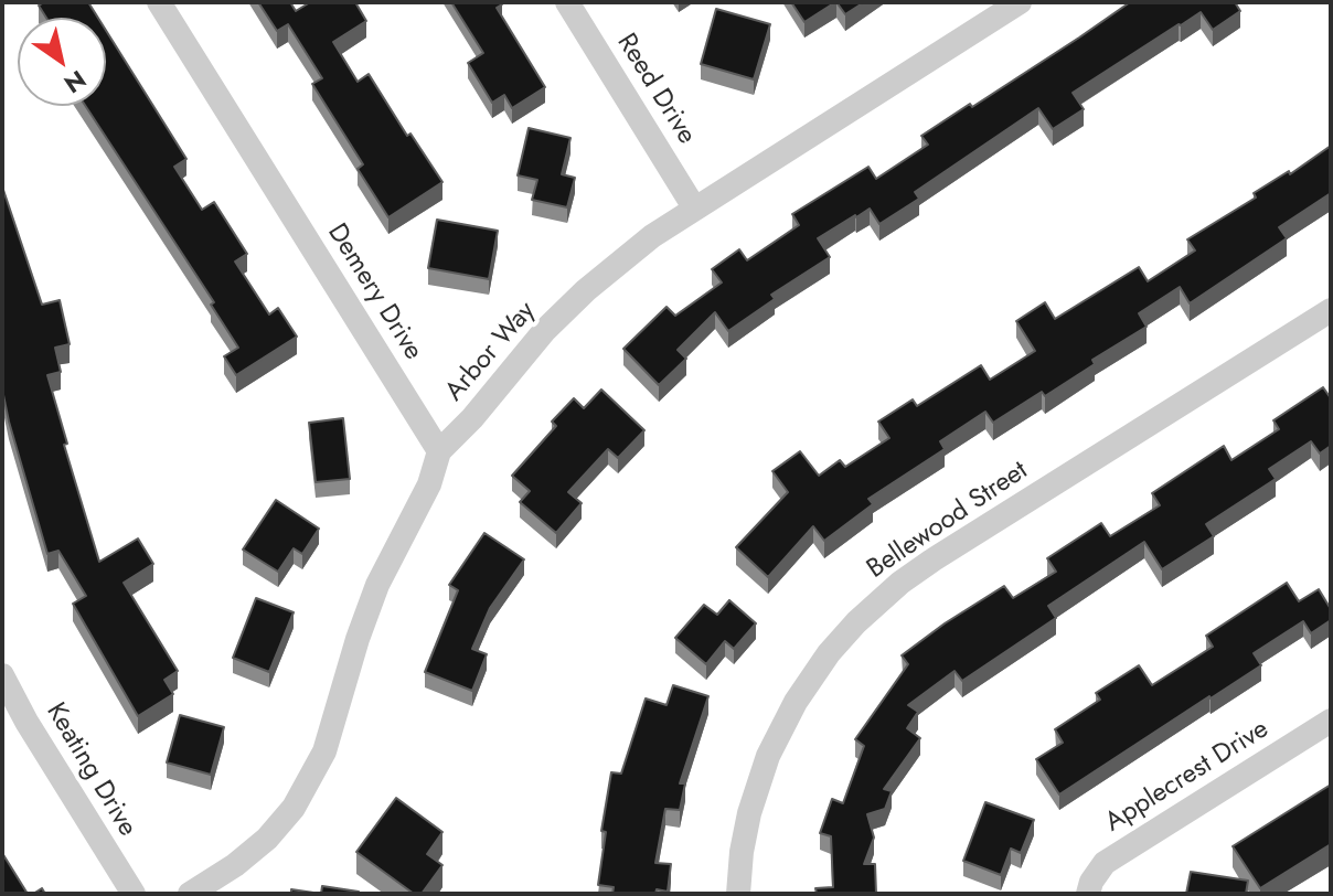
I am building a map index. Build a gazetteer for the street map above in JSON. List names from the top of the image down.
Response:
{
  "streets": {
    "street": [
      "Reed Drive",
      "Demery Drive",
      "Arbor Way",
      "Bellewood Street",
      "Keating Drive",
      "Applecrest Drive"
    ]
  },
  "crossings": [
    ["Reed Drive", "Arbor Way"],
    ["Demery Drive", "Arbor Way"]
  ],
  "north": "bottom right"
}
